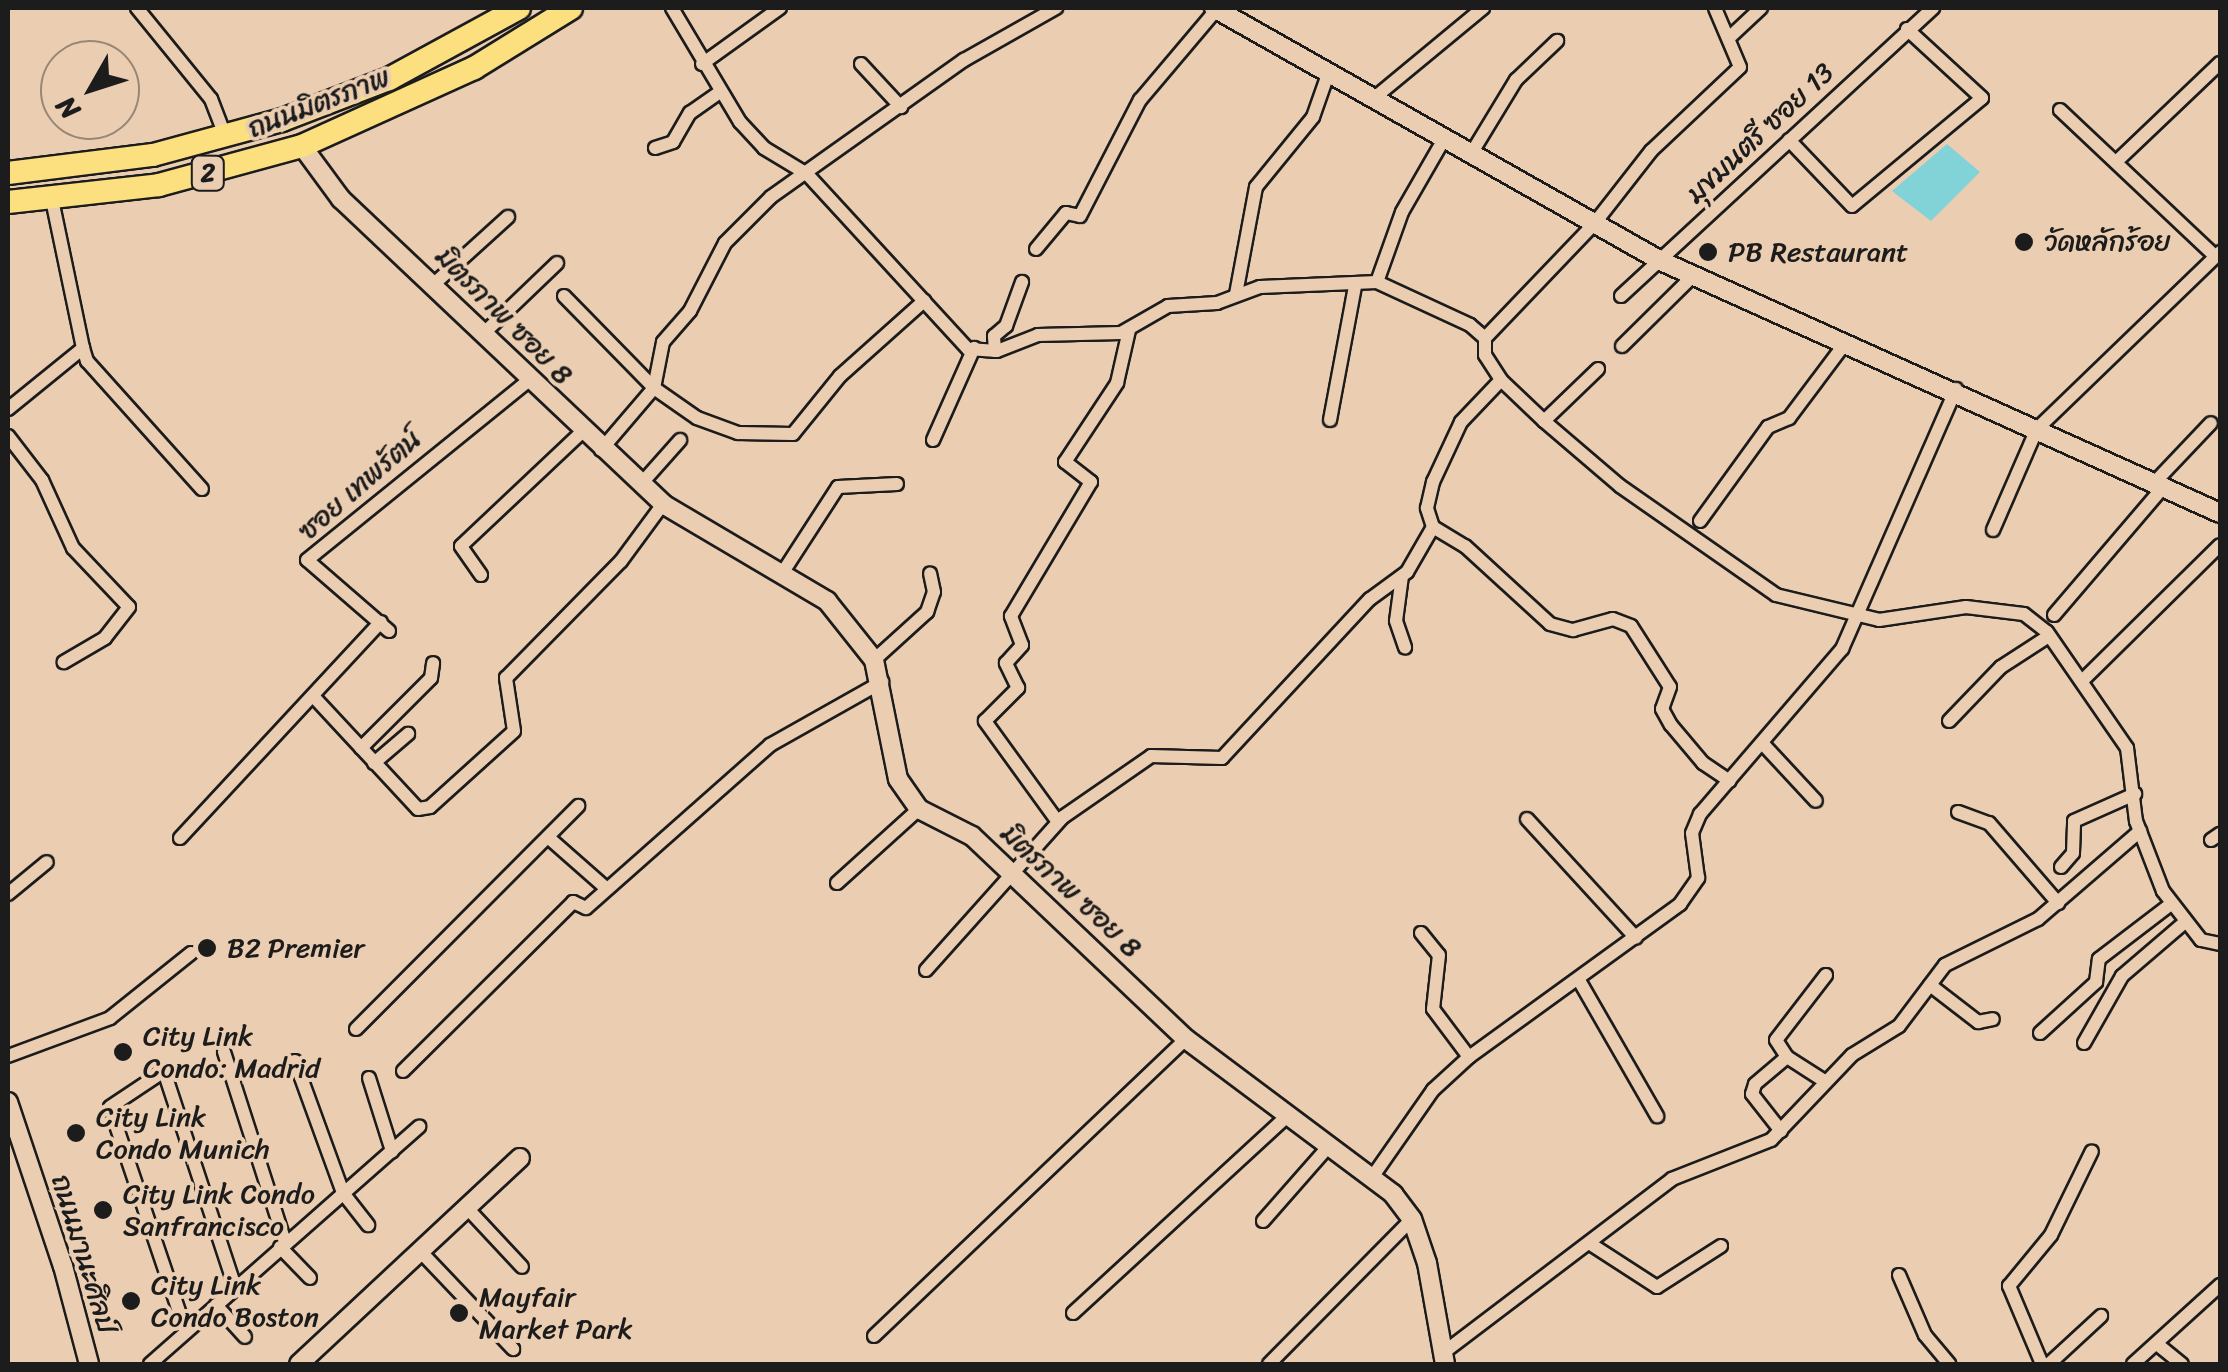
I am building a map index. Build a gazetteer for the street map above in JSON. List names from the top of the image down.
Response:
{
  "streets": {
    "highway": ["ถนนมิตรภาพ", "2"],
    "street": [
      "มุขมนตรี ซอย 13",
      "มิตรภาพ ซอย 8",
      "ซอย เทพรัตน์",
      "ถนนมานะศิลป์"
    ]
  },
  "crossings": [
    ["ถนนมิตรภาพ", "มิตรภาพ ซอย 8"],
    ["มิตรภาพ ซอย 8", "ซอย เทพรัตน์"]
  ],
  "places": [
    "วัดหลักร้อย",
    "PB Restaurant",
    "B2 Premier",
    "City Link Condo: Madrid",
    "City Link Condo Munich",
    "City Link Condo Sanfrancisco",
    "City Link Condo Boston",
    "Mayfair Market Park"
  ],
  "north": "bottom left"
}
